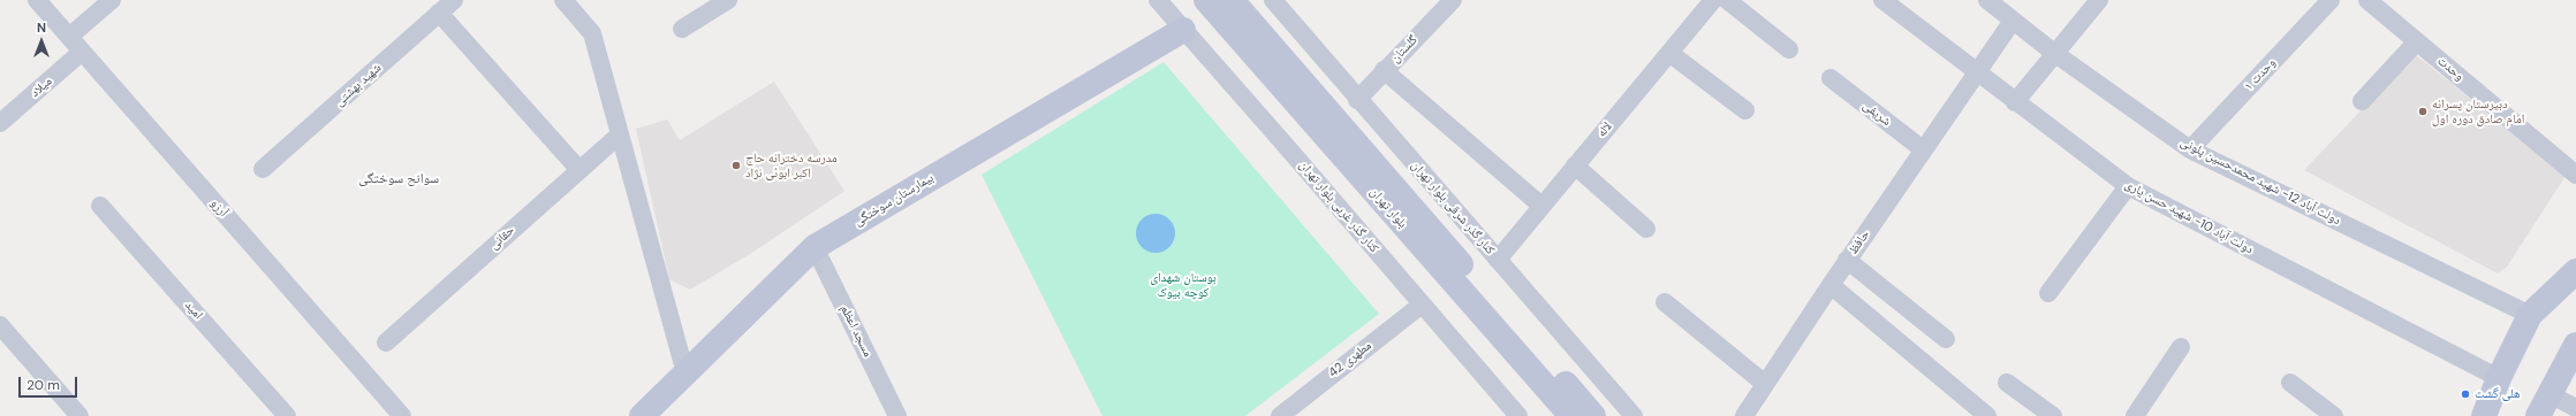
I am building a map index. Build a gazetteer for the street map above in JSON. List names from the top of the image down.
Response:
{
  "streets": {
    "main road": ["بیمارستان سوختگی", "بلوار تهران"],
    "street": [
      "گلستان",
      "وحدت",
      "وحدت ۱",
      "شهید بهشتی",
      "میلاد",
      "شریفی",
      "لاله",
      "دولت آباد 12- شهید محمدحسین پلونی",
      "کنار گذر غربی بلوار تهران",
      "آرزو",
      "کنار گذر شرقی بلوار تهران",
      "دولت آباد 10- شهید حسن یاری",
      "حقانی",
      "حافظ",
      "امید",
      "مسجد اعظم",
      "مطهری 42"
    ]
  },
  "crossings": [
    ["گلستان", "کنار گذر شرقی بلوار تهران"],
    ["وحدت ۱", "دولت آباد 12- شهید محمدحسین پلونی"],
    ["میلاد", "آرزو"],
    ["شریفی", "حافظ"],
    ["لاله", "کنار گذر شرقی بلوار تهران"],
    ["دولت آباد 12- شهید محمدحسین پلونی", "حافظ"],
    ["بیمارستان سوختگی", "کنار گذر غربی بلوار تهران"],
    ["بیمارستان سوختگی", "مسجد اعظم"],
    ["کنار گذر غربی بلوار تهران", "مطهری 42"],
    ["دولت آباد 10- شهید حسن یاری", "حافظ"]
  ],
  "districts": ["سوانح سوختگی"],
  "parks": ["بوستان شهدای کوچه بیوک"],
  "places": ["دبیرستان پسرانه امام صادق دوره اول", "مدرسه دخترانه حاج اکبر ابوئی نژاد", "هلى گشت"],
  "scale_bar": "20 m",
  "north": "top"
}
